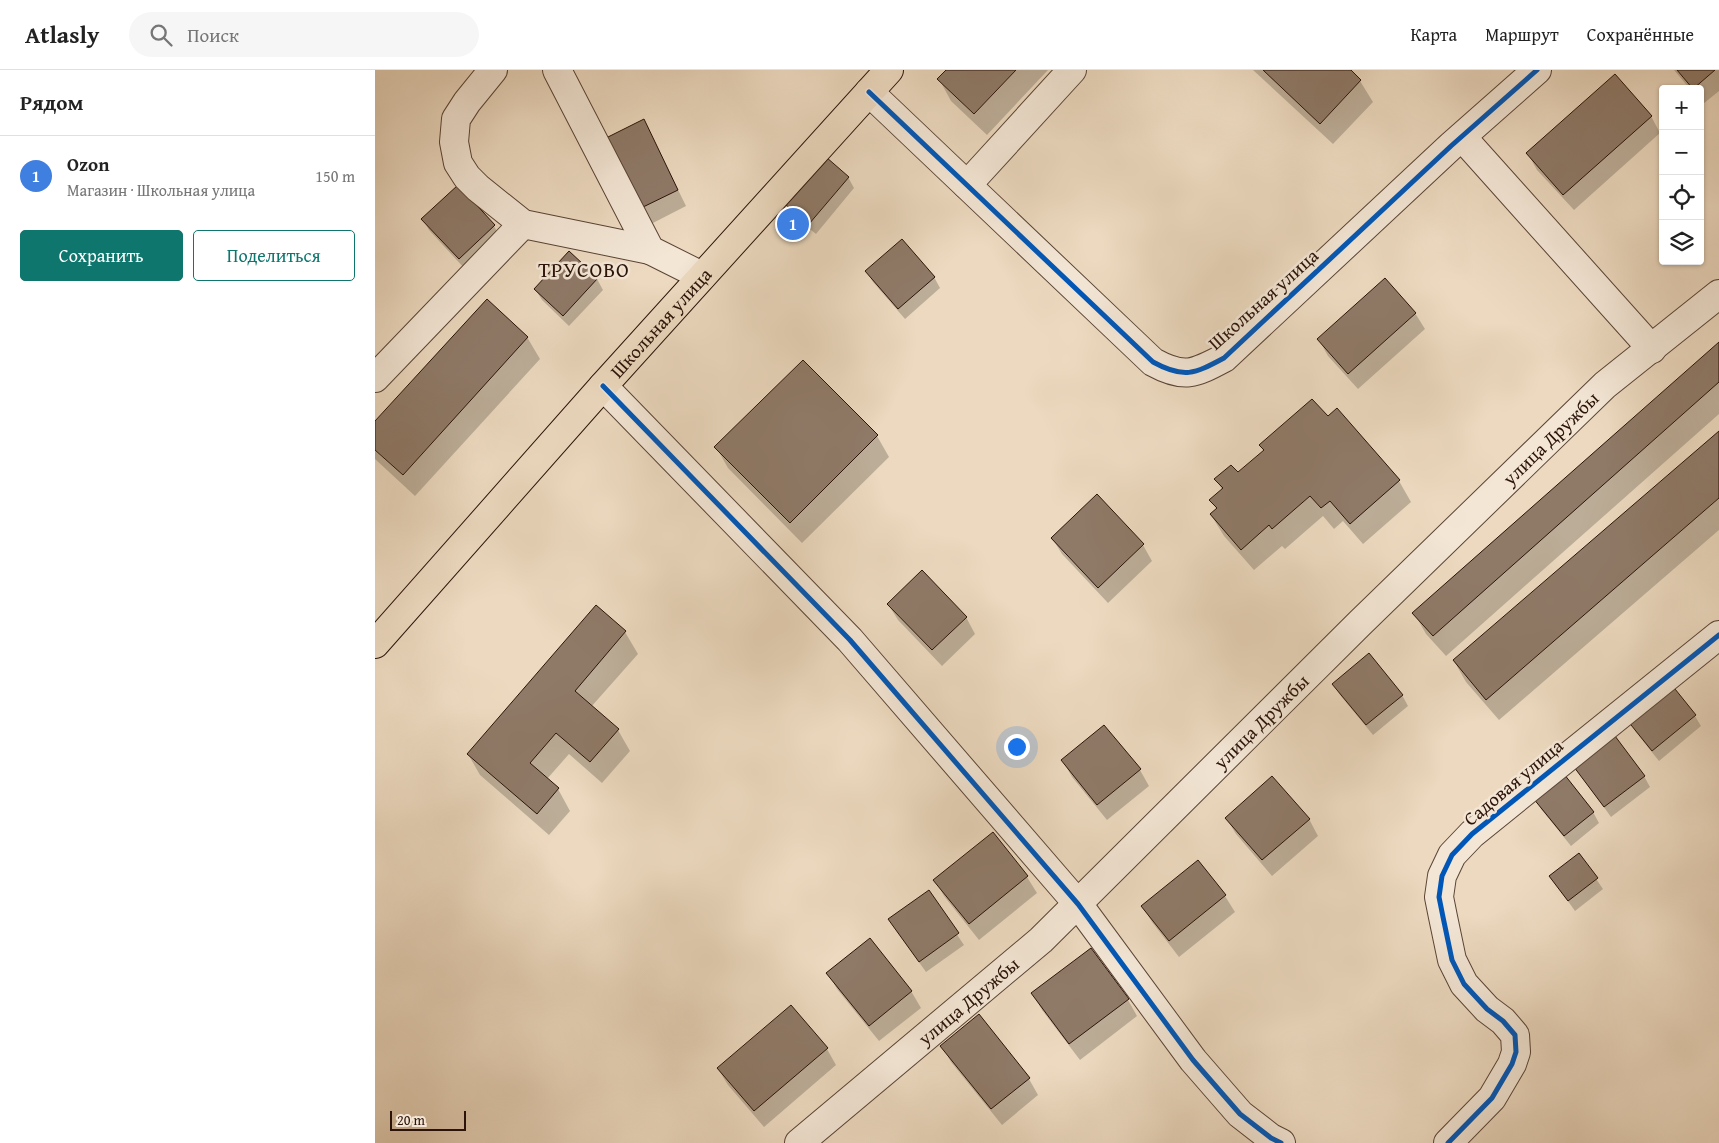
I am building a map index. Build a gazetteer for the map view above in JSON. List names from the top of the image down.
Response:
{
  "streets": {
    "main road": ["Школьная улица"],
    "street": ["улица Дружбы", "Садовая улица"]
  },
  "districts": ["ТРУСОВО"],
  "scale_bar": "20 m",
  "page": {
    "header": "Atlasly",
    "search": "Поиск",
    "nav": ["Карта", "Маршрут", "Сохранённые"],
    "heading": "Рядом",
    "map_buttons": ["+", "−"],
    "list": [
      {
        "mark": "1",
        "name": "Ozon",
        "note": "Магазин · Школьная улица",
        "value": "150 m"
      }
    ],
    "pins": "1",
    "buttons": ["Сохранить", "Поделиться"],
    "scale": "20 m"
  }
}
